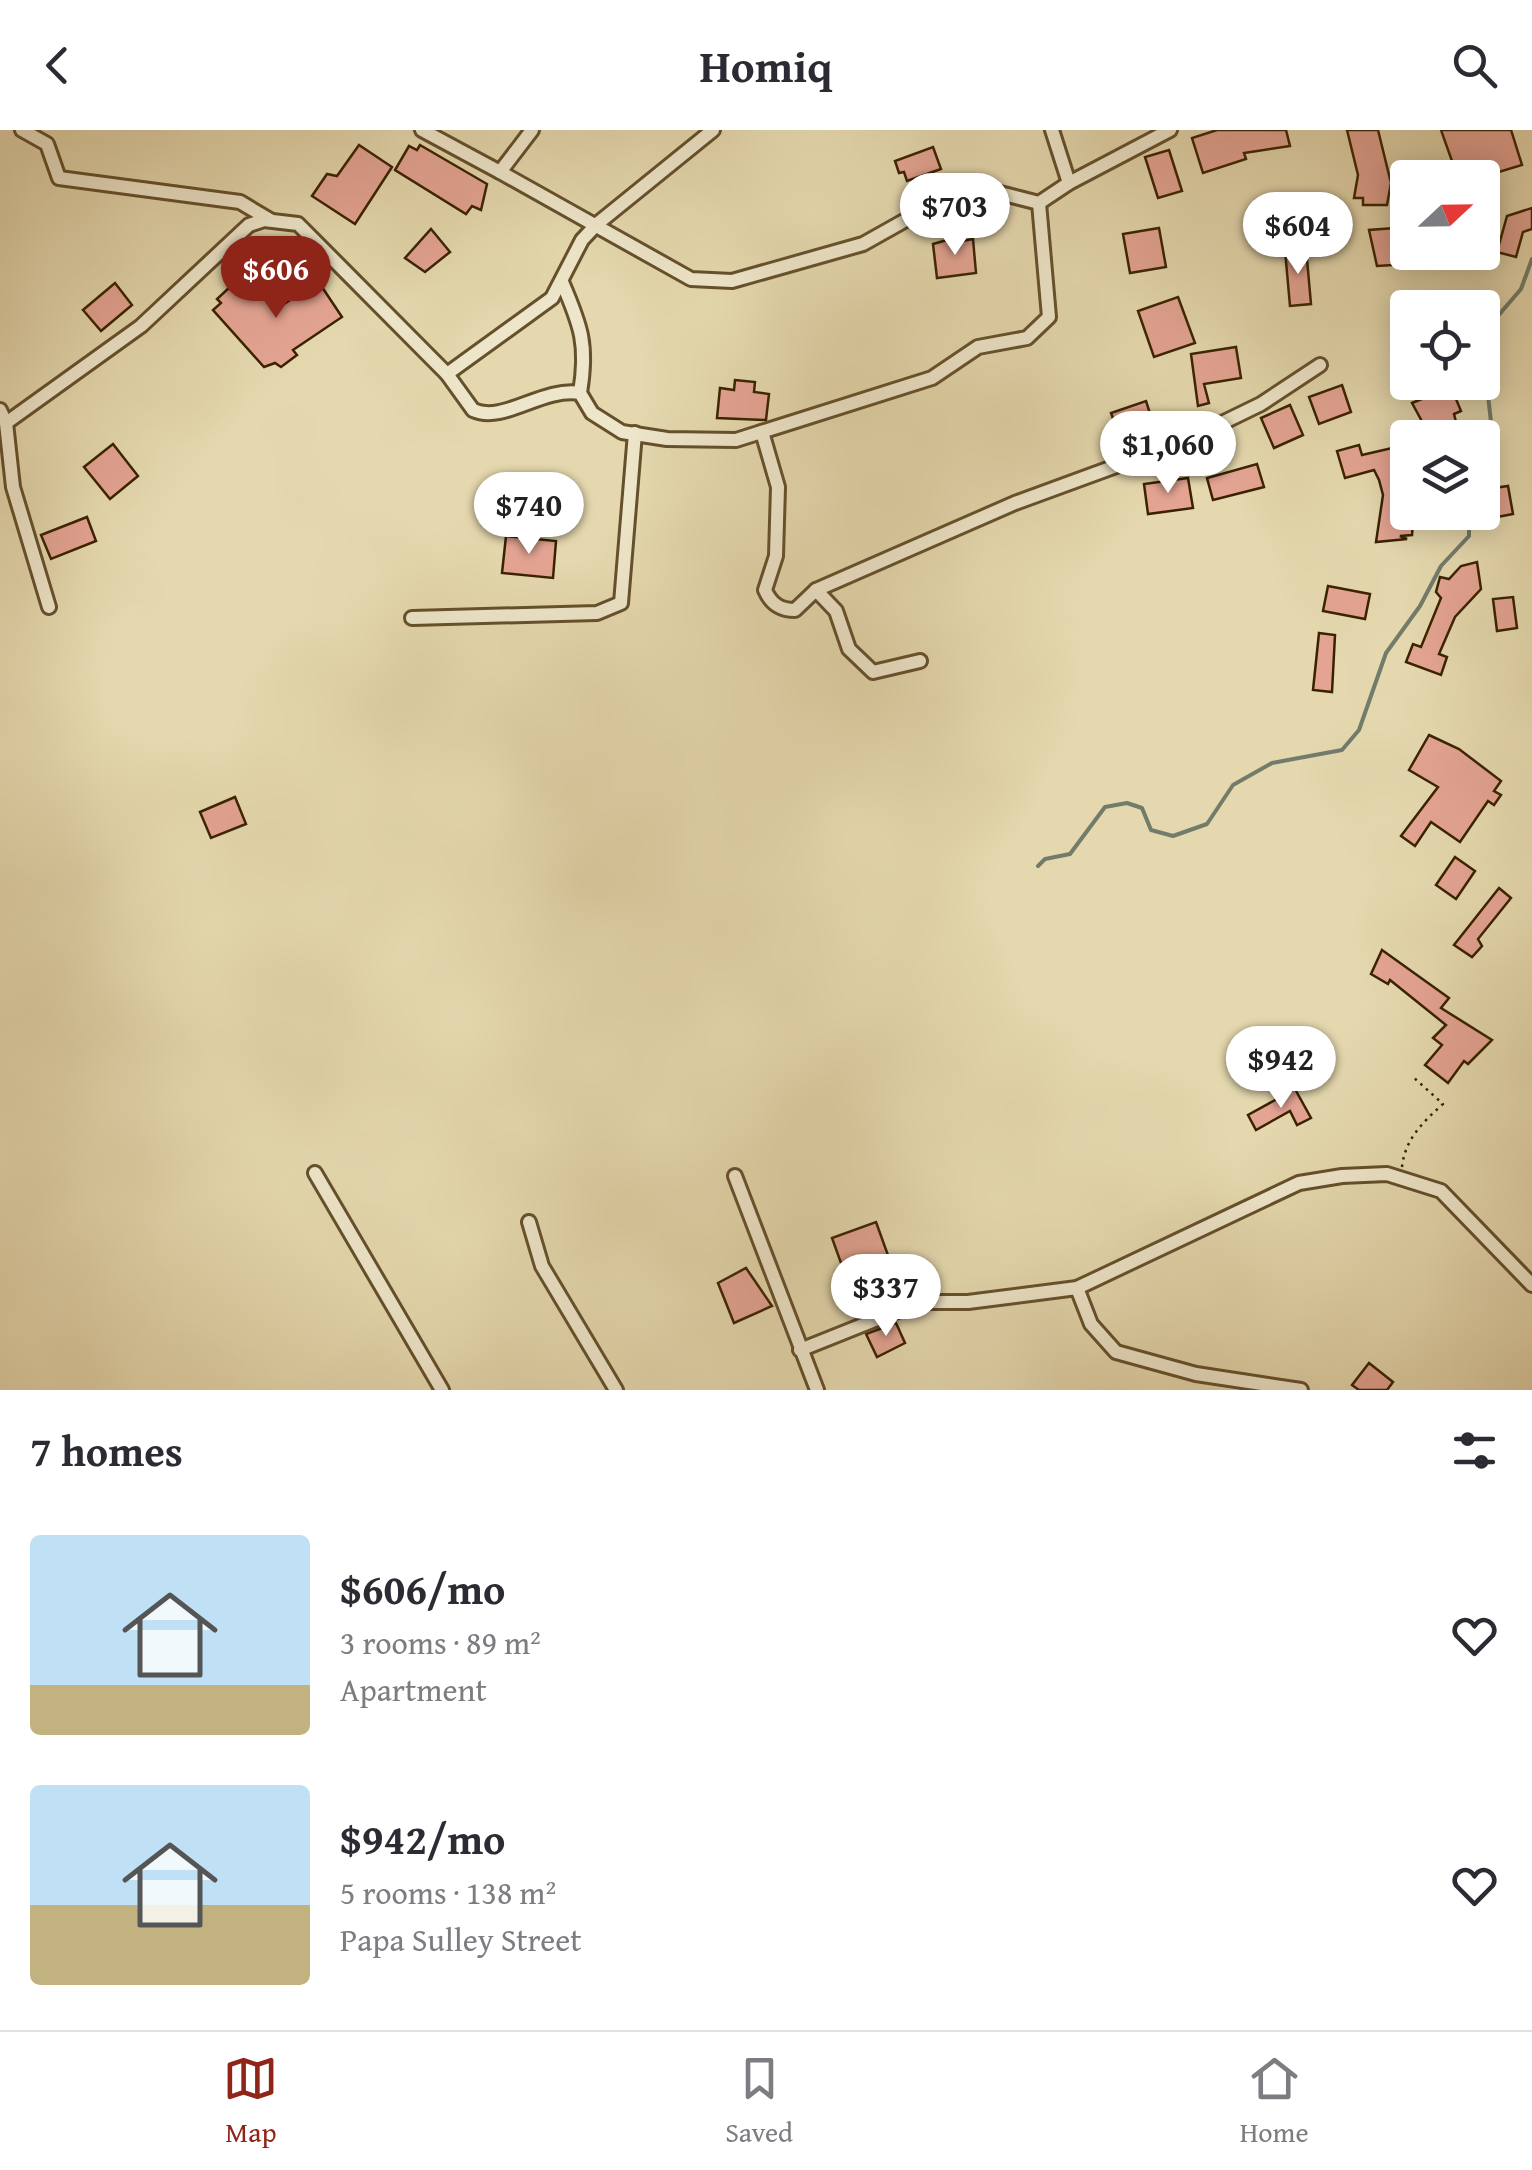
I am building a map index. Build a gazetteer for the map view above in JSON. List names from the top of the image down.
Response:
{
  "north": "right",
  "page": {
    "header": "Homiq",
    "price": [
      "$703",
      "$604",
      "$606",
      "$1,060",
      "$740",
      "$942",
      "$337"
    ],
    "heading": "7 homes",
    "list": [
      {
        "name": "$606/mo",
        "note": "3 rooms · 89 m² · Apartment"
      },
      {
        "name": "$942/mo",
        "note": "5 rooms · 138 m² · Papa Sulley Street"
      }
    ],
    "tabs": ["Map", "Saved", "Home"]
  }
}
